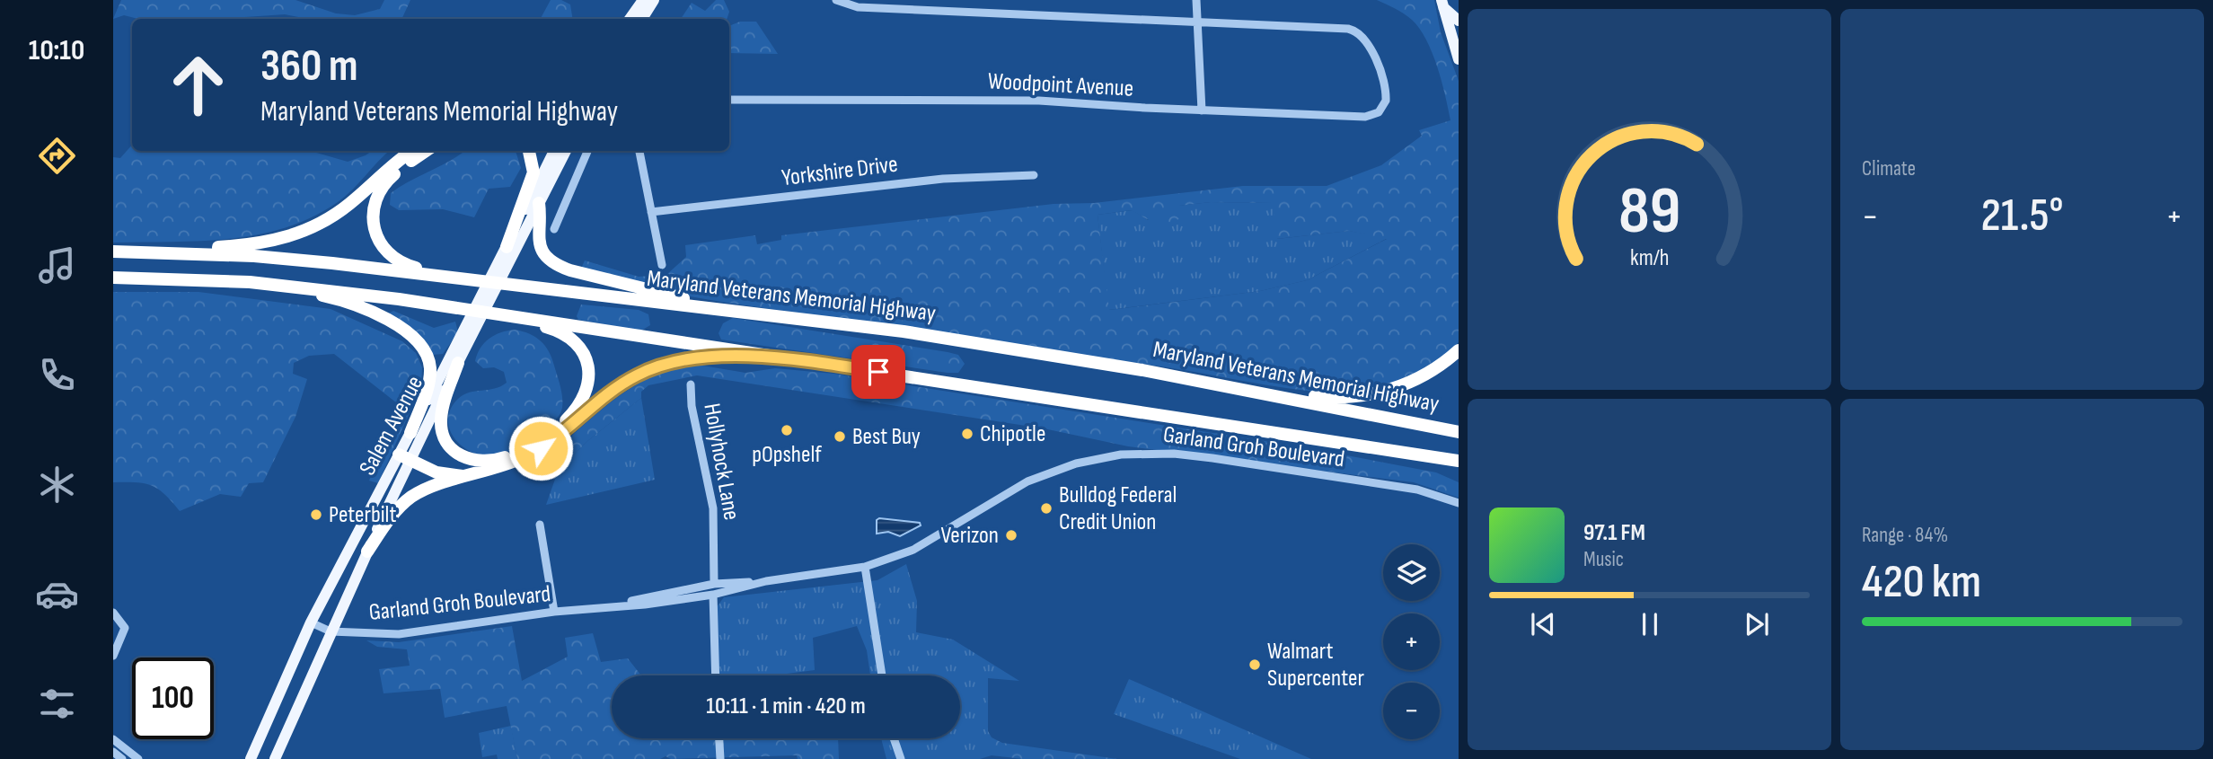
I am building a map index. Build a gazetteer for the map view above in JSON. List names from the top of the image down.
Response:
{
  "streets": {
    "highway": ["Maryland Veterans Memorial Highway"],
    "main road": ["Salem Avenue"],
    "street": [
      "Woodpoint Avenue",
      "Yorkshire Drive",
      "Garland Groh Boulevard",
      "Hollyhock Lane"
    ]
  },
  "crossings": [
    ["Salem Avenue", "Garland Groh Boulevard"],
    ["Garland Groh Boulevard", "Hollyhock Lane"]
  ],
  "places": [
    "pOpshelf",
    "Chipotle",
    "Best Buy",
    "Bulldog Federal Credit Union",
    "Peterbilt",
    "Verizon",
    "Walmart Supercenter"
  ],
  "page": {
    "tabs": "10:10",
    "tile": [
      "Climate",
      ["Range · 84%", "420 km"]
    ],
    "turn": ["360 m", "Maryland Veterans Memorial Highway"],
    "heat": ["−", "21.5°", "+"],
    "song": ["97.1 FM", "Music"],
    "map_buttons": ["+", "−"],
    "limit": "100",
    "trip": "10:11 · 1 min · 420 m",
    "gauge": ["89", "km/h"]
  }
}
